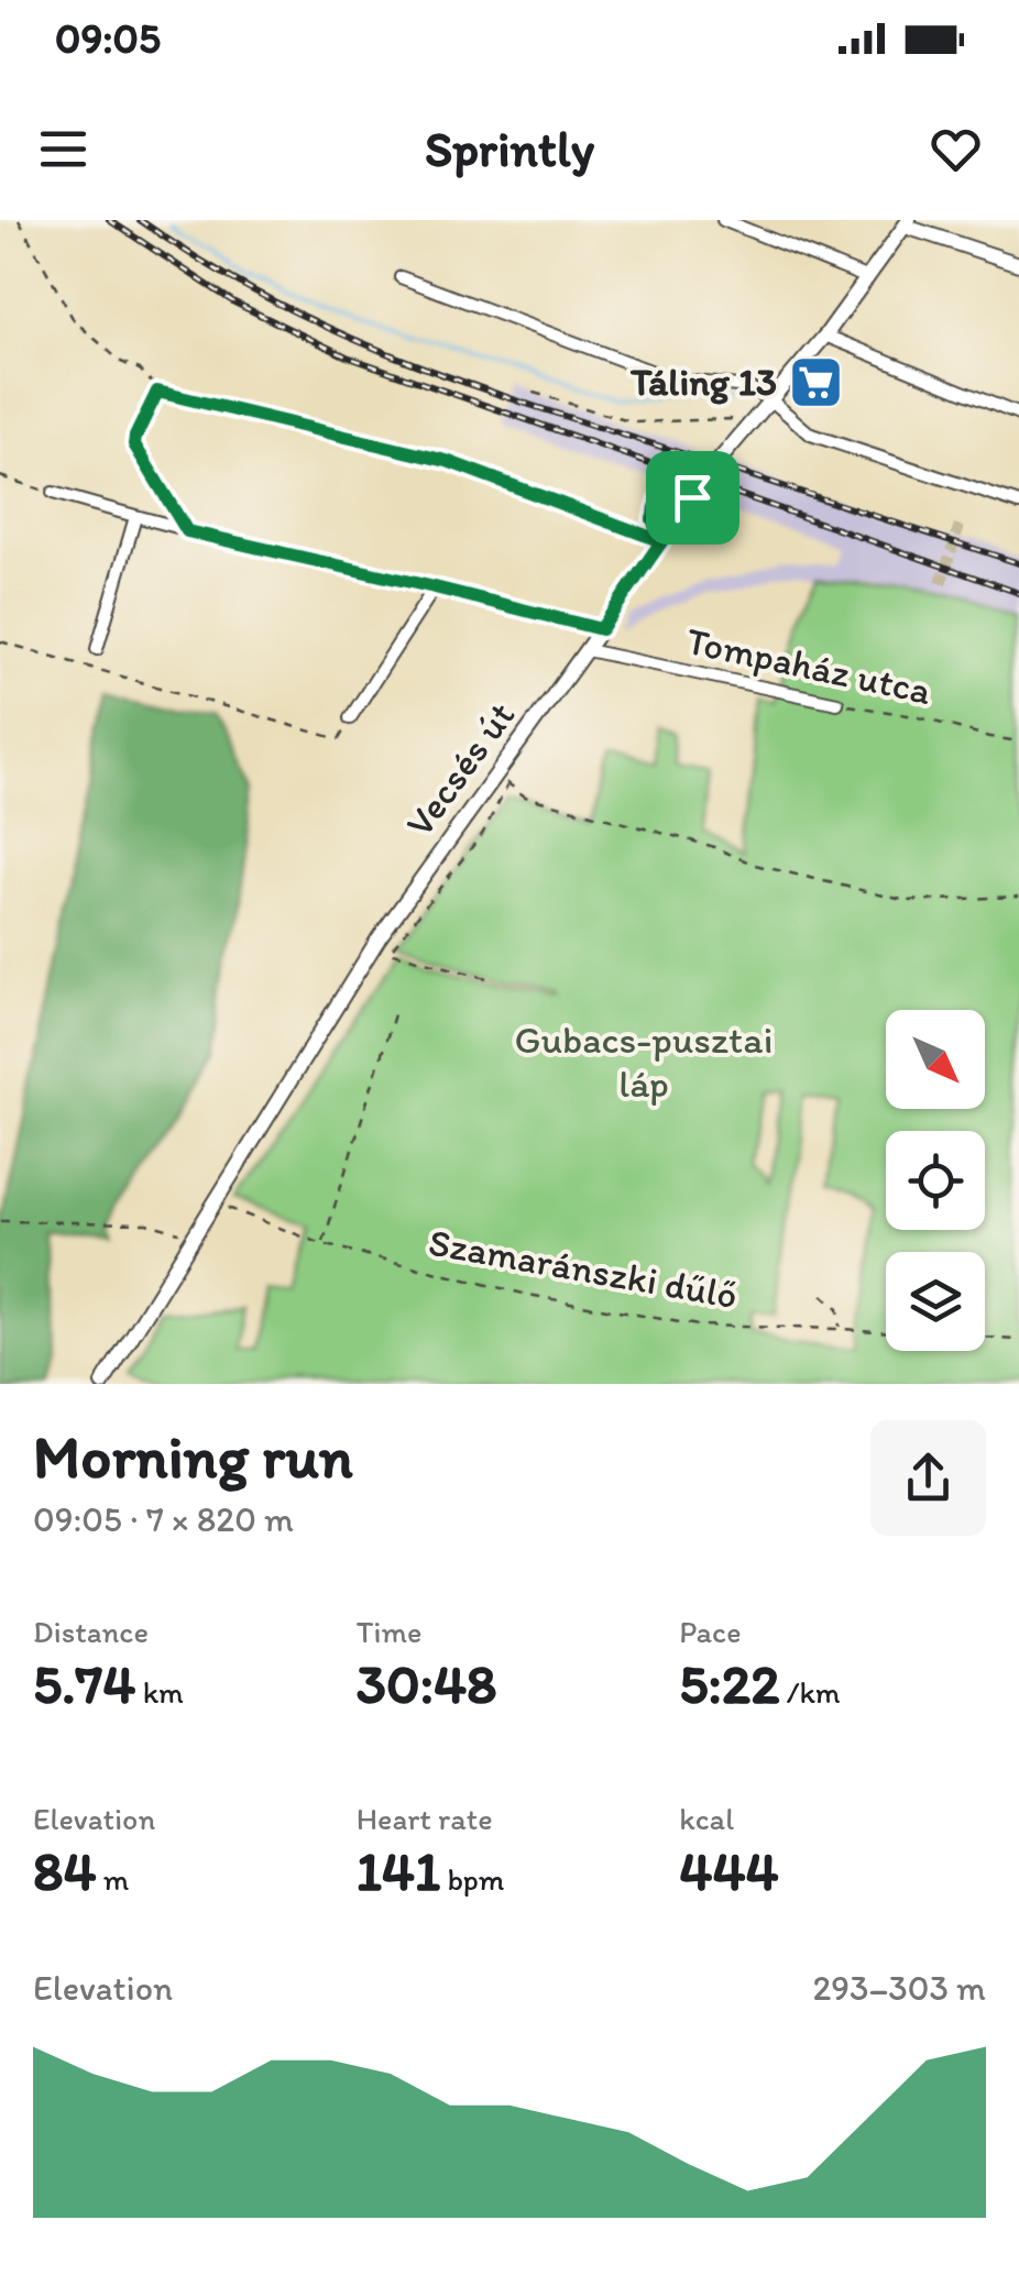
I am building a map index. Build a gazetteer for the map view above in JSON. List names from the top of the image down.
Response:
{
  "streets": {
    "street": ["Tompaház utca", "Vecsés út"],
    "path": ["Szamaránszki dűlő"]
  },
  "crossings": [
    ["Tompaház utca", "Vecsés út"],
    ["Vecsés út", "Szamaránszki dűlő"]
  ],
  "parks": ["Gubacs-pusztai láp"],
  "places": {
    "supermarket": ["Táling 13"]
  },
  "north": "bottom right",
  "page": {
    "status": "09:05",
    "header": "Sprintly",
    "heading": ["Morning run", "09:05 · 7 × 820 m"],
    "stats": [
      ["Distance", "5.74 km"],
      ["Time", "30:48"],
      ["Pace", "5:22 /km"],
      ["Elevation", "84 m"],
      ["Heart rate", "141 bpm"],
      ["kcal", "444"]
    ],
    "chart": ["Elevation", "293–303 m"]
  }
}
